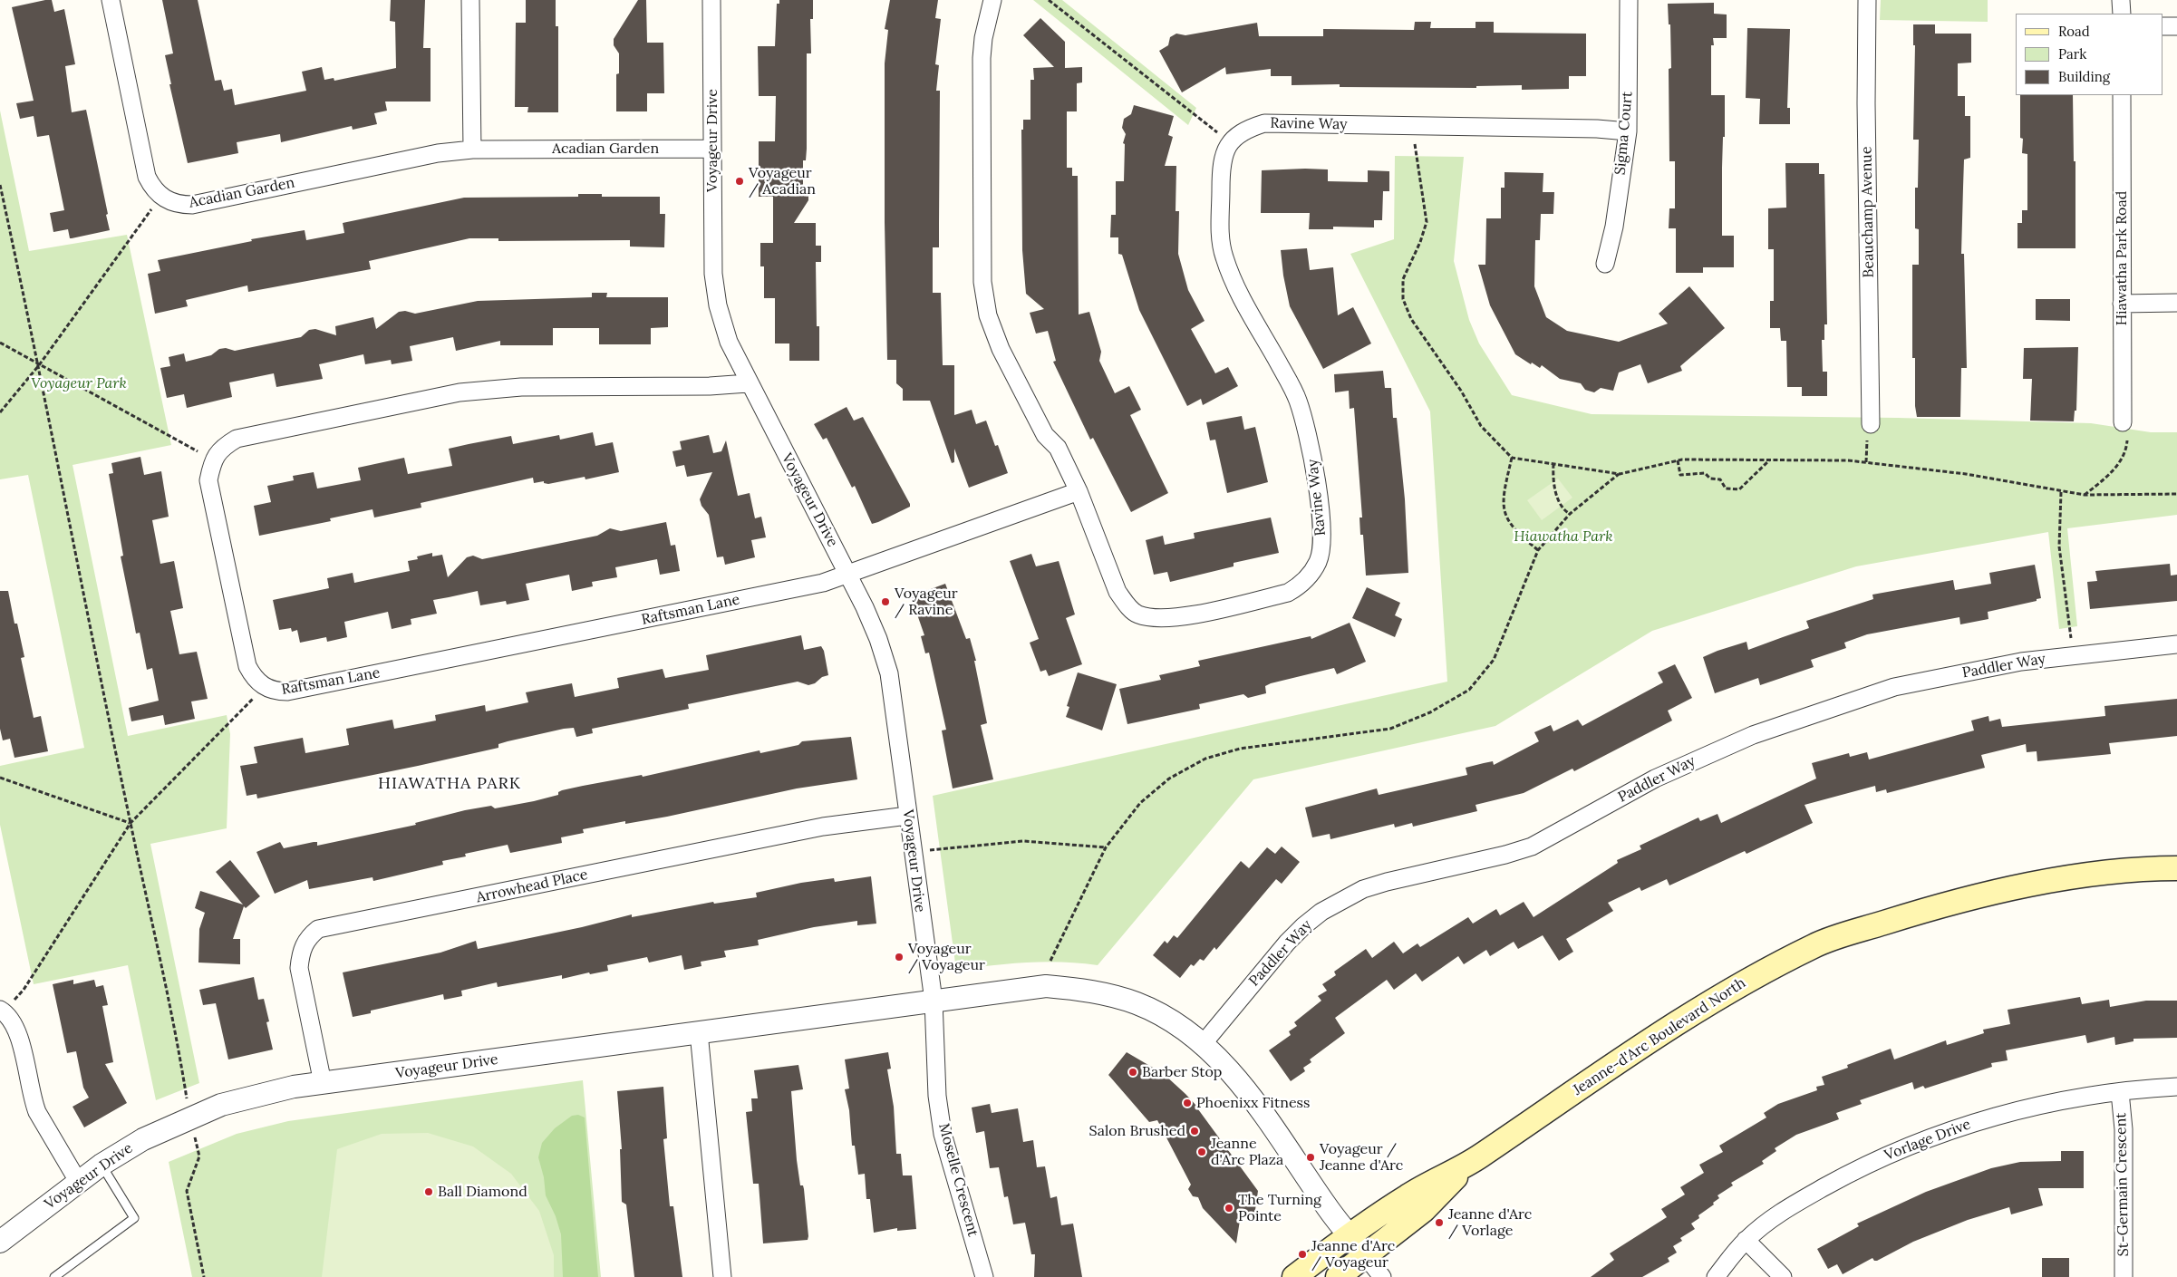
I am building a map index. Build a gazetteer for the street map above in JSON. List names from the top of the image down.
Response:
{
  "streets": {
    "main road": ["Jeanne-d'Arc Boulevard North"],
    "street": [
      "Ravine Way",
      "Sigma Court",
      "Voyageur Drive",
      "Acadian Garden",
      "Beauchamp Avenue",
      "Hiawatha Park Road",
      "Raftsman Lane",
      "Paddler Way",
      "Arrowhead Place",
      "Vorlage Drive",
      "Moselle Crescent",
      "St-Germain Crescent"
    ]
  },
  "crossings": [
    ["Ravine Way", "Sigma Court"],
    ["Ravine Way", "Raftsman Lane"],
    ["Voyageur Drive", "Acadian Garden"],
    ["Voyageur Drive", "Raftsman Lane"],
    ["Voyageur Drive", "Paddler Way"],
    ["Voyageur Drive", "Arrowhead Place"],
    ["Voyageur Drive", "Jeanne-d'Arc Boulevard North"],
    ["Voyageur Drive", "Moselle Crescent"],
    ["Vorlage Drive", "St-Germain Crescent"]
  ],
  "districts": ["HIAWATHA PARK"],
  "parks": ["Voyageur Park", "Hiawatha Park"],
  "places": [
    "Voyageur / Acadian",
    "Voyageur / Ravine",
    "Voyageur / Voyageur",
    "Barber Stop",
    "Phoenixx Fitness",
    "Salon Brushed",
    "Jeanne d'Arc Plaza",
    "Voyageur / Jeanne d'Arc",
    "Ball Diamond",
    "The Turning Pointe",
    "Jeanne d'Arc / Vorlage",
    "Jeanne d'Arc / Voyageur"
  ],
  "legend": ["Road", "Park", "Building"]
}
